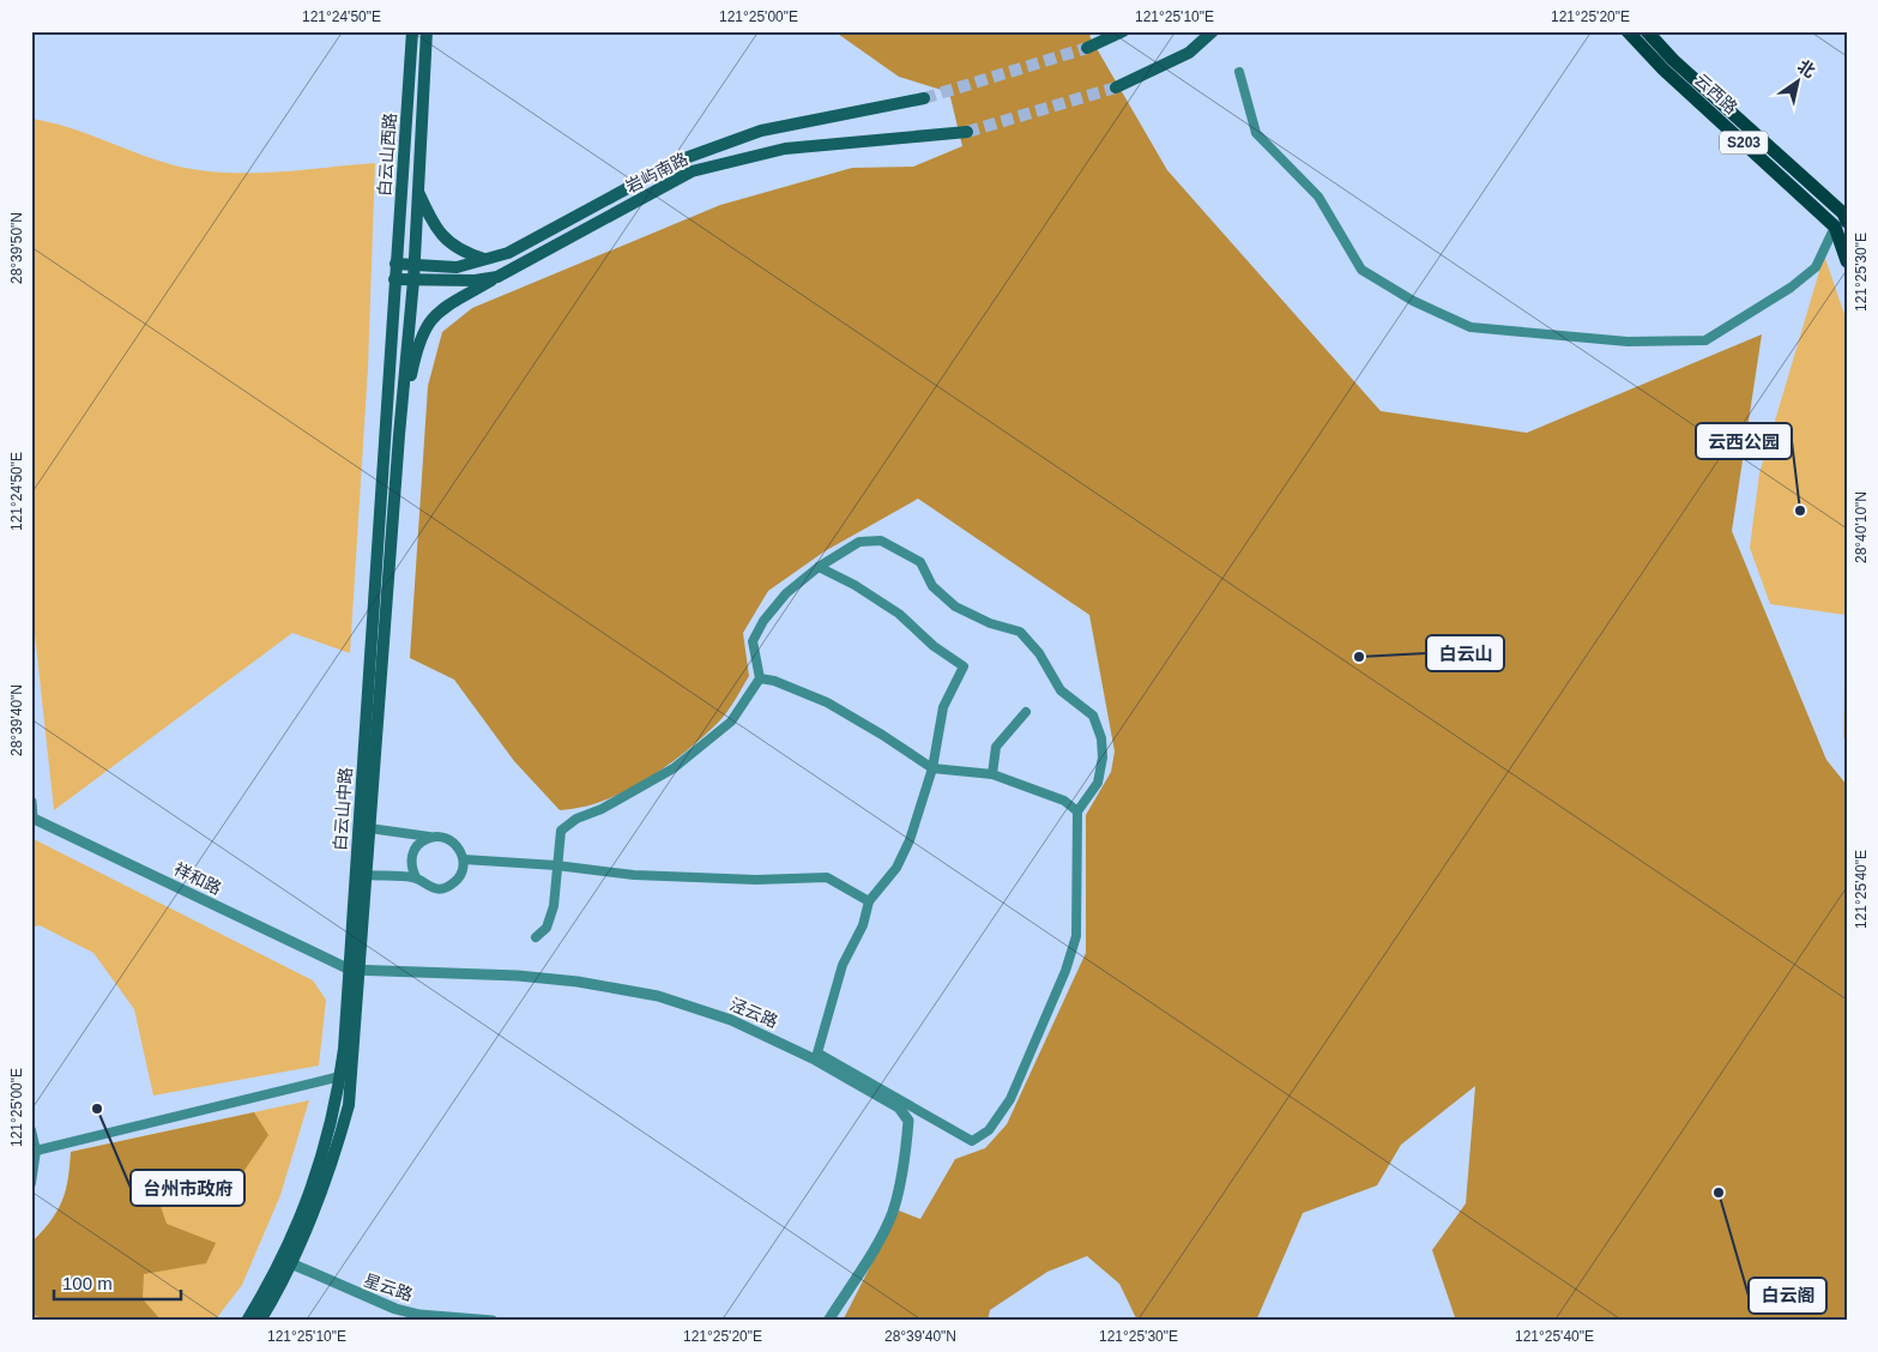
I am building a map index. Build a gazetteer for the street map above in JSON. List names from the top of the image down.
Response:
{
  "streets": {
    "main road": [
      "云西路",
      "S203",
      "白云山西路",
      "岩屿南路",
      "白云山中路"
    ],
    "street": ["祥和路", "泾云路", "星云路"]
  },
  "crossings": [
    ["白云山西路", "岩屿南路"],
    ["白云山西路", "白云山中路"],
    ["岩屿南路", "白云山中路"],
    ["白云山中路", "祥和路"],
    ["白云山中路", "泾云路"],
    ["白云山中路", "星云路"],
    ["祥和路", "泾云路"]
  ],
  "places": [
    "云西公园",
    "白云山",
    "台州市政府",
    "白云阁"
  ],
  "scale_bar": "100 m",
  "north": "top right",
  "coordinates": [
    "121°24'50\"E",
    "121°25'00\"E",
    "121°25'10\"E",
    "121°25'20\"E",
    "28°39'50\"N",
    "121°25'30\"E",
    "28°40'10\"N",
    "28°39'40\"N",
    "121°25'40\"E"
  ]
}
